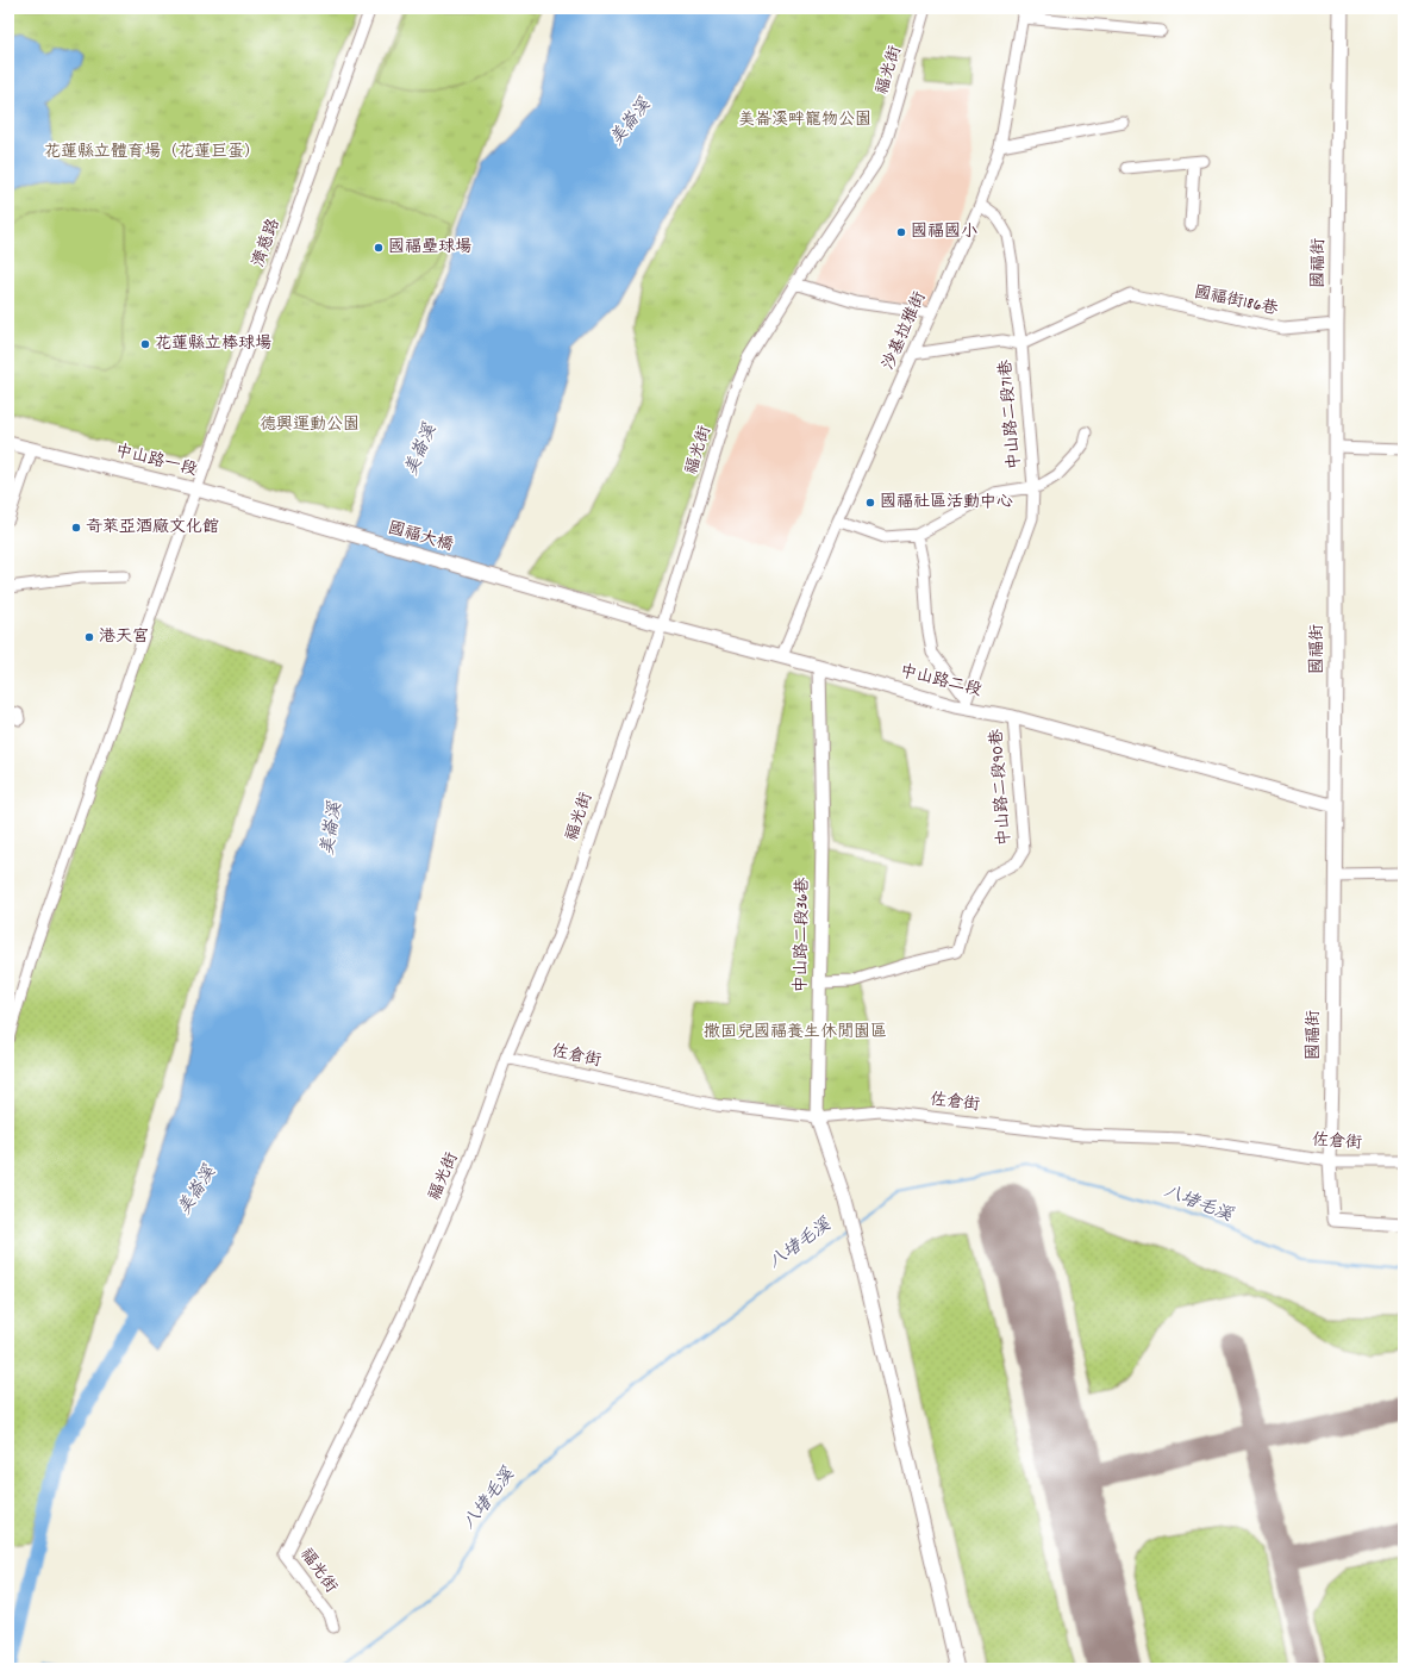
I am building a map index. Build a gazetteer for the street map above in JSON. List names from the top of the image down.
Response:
{
  "streets": {
    "street": [
      "福光街",
      "濟慈路",
      "國福街",
      "國福街186巷",
      "沙基拉雅街",
      "中山路二段71巷",
      "中山路一段",
      "國福大橋",
      "中山路二段",
      "中山路二段90巷",
      "中山路二段36巷",
      "佐倉街"
    ]
  },
  "crossings": [
    ["福光街", "中山路二段"],
    ["福光街", "佐倉街"],
    ["濟慈路", "中山路一段"],
    ["國福街", "國福街186巷"],
    ["國福街", "中山路二段"],
    ["國福街", "佐倉街"],
    ["國福街186巷", "中山路二段71巷"],
    ["沙基拉雅街", "中山路二段71巷"],
    ["沙基拉雅街", "中山路二段"],
    ["中山路二段71巷", "中山路二段"],
    ["中山路一段", "國福大橋"],
    ["國福大橋", "中山路二段"],
    ["中山路二段", "中山路二段90巷"],
    ["中山路二段", "中山路二段36巷"],
    ["中山路二段90巷", "中山路二段36巷"],
    ["中山路二段36巷", "佐倉街"]
  ],
  "water": ["美崙溪", "八堵毛溪"],
  "parks": [
    "美崙溪畔寵物公園",
    "花蓮縣立體育場（花蓮巨蛋）",
    "德興運動公園",
    "撒固兒國福養生休閒園區"
  ],
  "places": [
    "國福國小",
    "國福壘球場",
    "花蓮縣立棒球場",
    "國福社區活動中心",
    "奇萊亞酒廠文化館",
    "港天宮"
  ]
}
